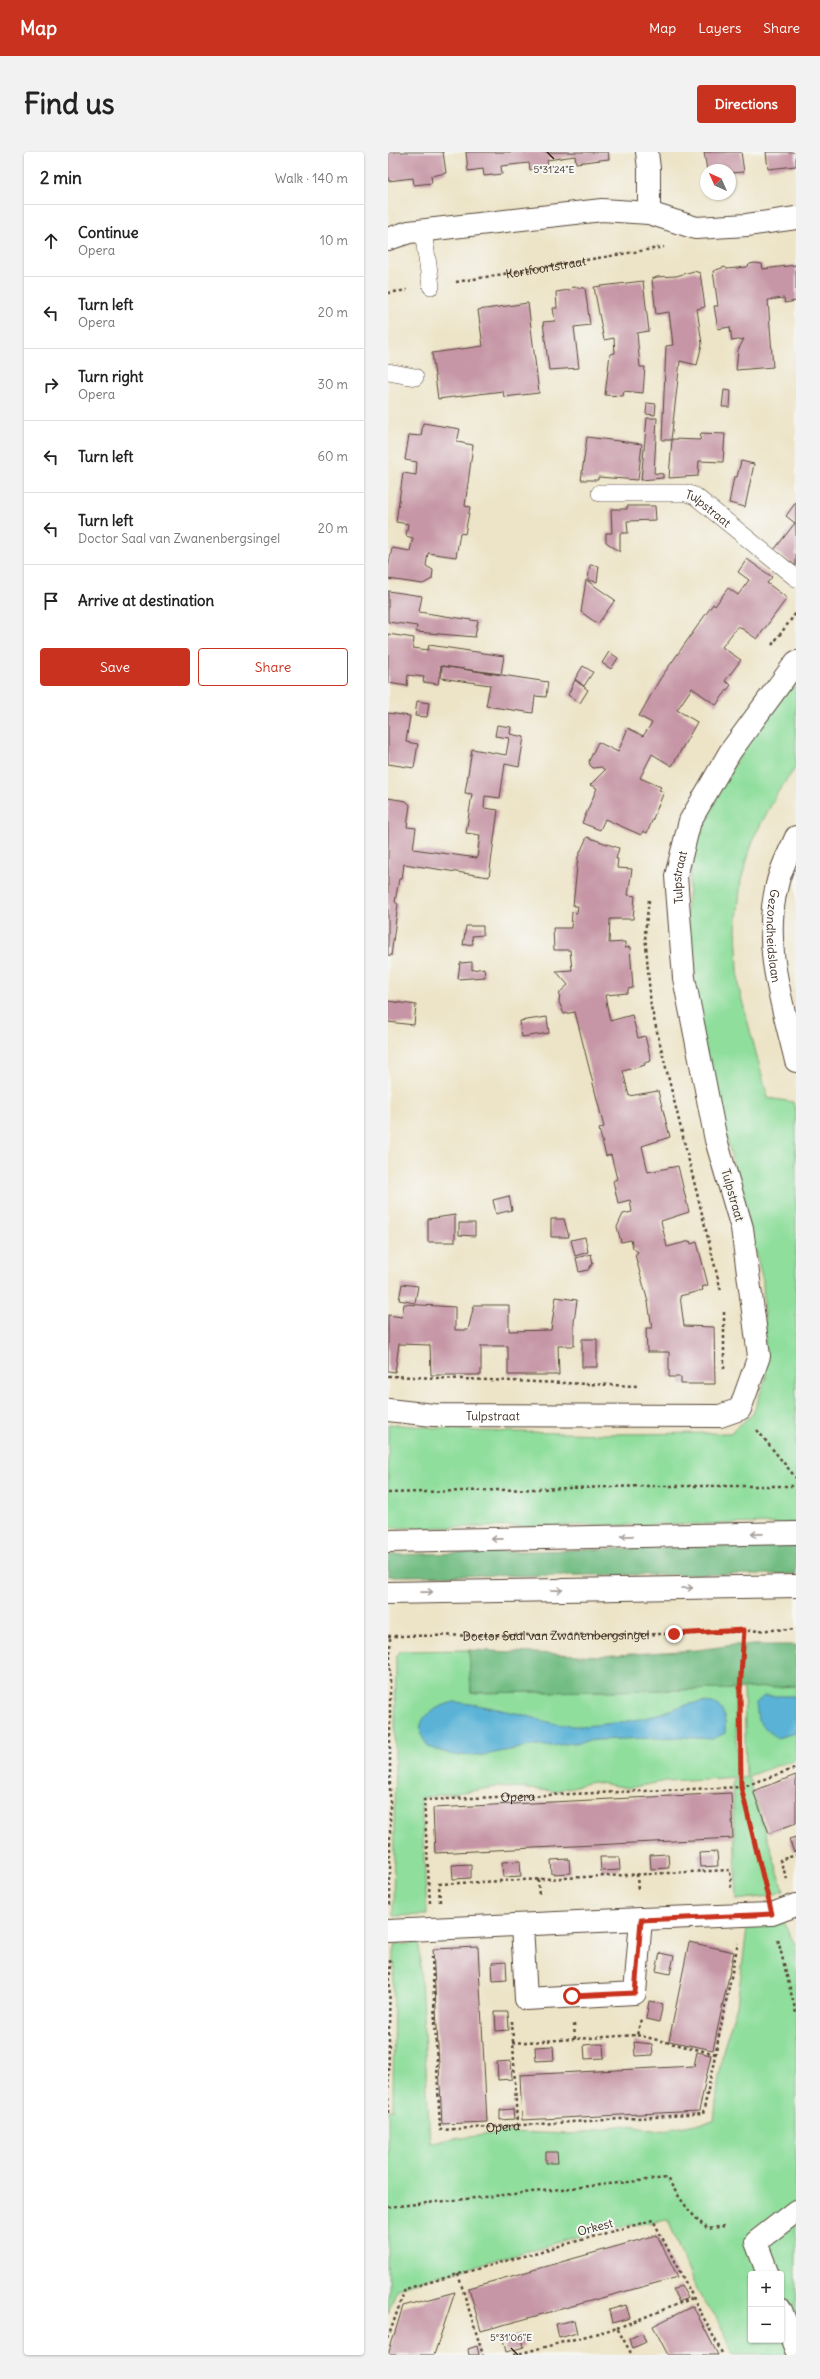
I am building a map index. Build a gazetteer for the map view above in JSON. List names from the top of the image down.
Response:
{
  "streets": {
    "street": ["Tulpstraat", "Gezondheidslaan"],
    "path": [
      "Kortfoortstraat",
      "Doctor Saal van Zwanenbergsingel",
      "Opera",
      "Orkest"
    ]
  },
  "north": "top left",
  "page": {
    "header": "Map",
    "nav": ["Map", "Layers", "Share"],
    "buttons": [
      "Directions",
      ["Save", "Share"]
    ],
    "title": "Find us",
    "heading": ["2 min", "Walk · 140 m"],
    "list": [
      ["Continue", "Opera", "10 m"],
      ["Turn left", "Opera", "20 m"],
      ["Turn right", "Opera", "30 m"],
      ["Turn left", "60 m"],
      ["Turn left", "Doctor Saal van Zwanenbergsingel", "20 m"],
      "Arrive at destination"
    ],
    "map_buttons": ["+", "−"]
  },
  "coordinates": ["5°31'24\"E", "5°31'06\"E"]
}
